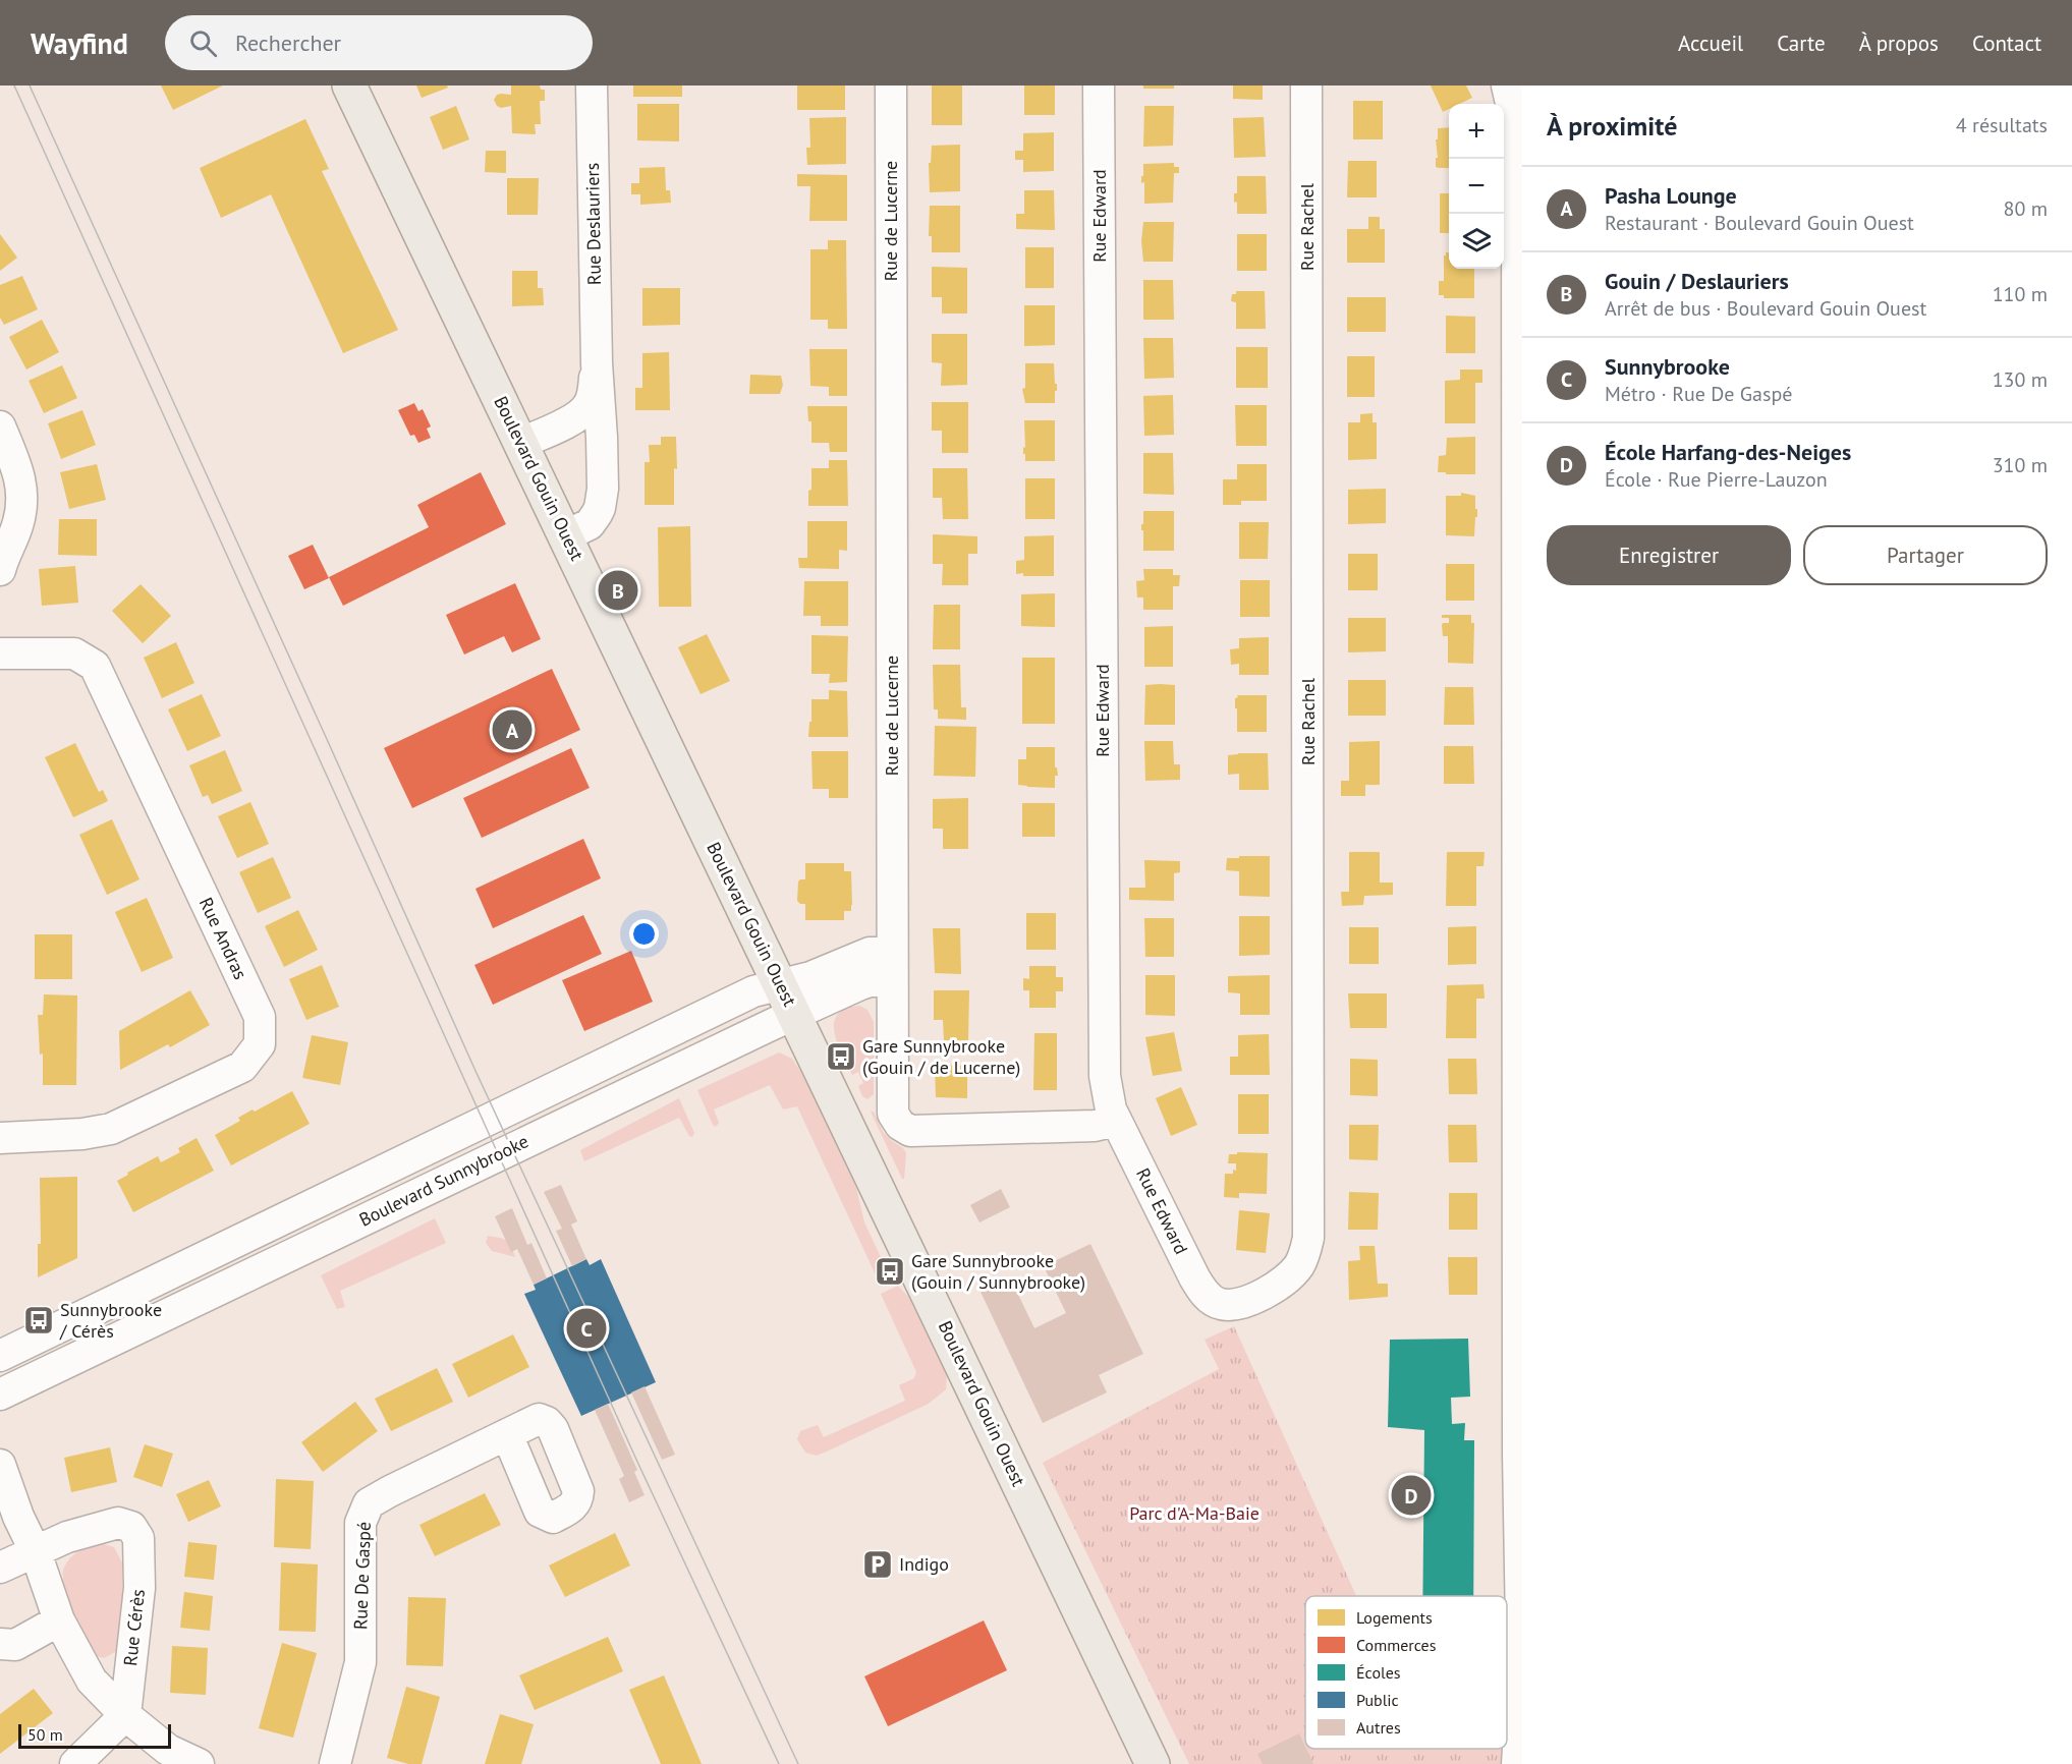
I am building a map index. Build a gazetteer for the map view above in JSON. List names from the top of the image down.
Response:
{
  "streets": {
    "main road": ["Boulevard Gouin Ouest"],
    "street": [
      "Rue Edward",
      "Rue de Lucerne",
      "Rue Deslauriers",
      "Rue Rachel",
      "Rue Andras",
      "Boulevard Sunnybrooke",
      "Rue De Gaspé",
      "Rue Cérès"
    ]
  },
  "crossings": [
    ["Rue Edward", "Rue de Lucerne"],
    ["Rue Edward", "Rue Rachel"],
    ["Rue de Lucerne", "Boulevard Sunnybrooke"],
    ["Rue Deslauriers", "Boulevard Gouin Ouest"],
    ["Boulevard Gouin Ouest", "Boulevard Sunnybrooke"]
  ],
  "parks": ["Parc d'A-Ma-Baie"],
  "places": {
    "bus stop": ["Gare Sunnybrooke (Gouin / de Lucerne)", "Gare Sunnybrooke (Gouin / Sunnybrooke)", "Sunnybrooke / Cérès"],
    "parking": ["Indigo"]
  },
  "legend": [
    "Logements",
    "Commerces",
    "Écoles",
    "Public",
    "Autres"
  ],
  "scale_bar": "50 m",
  "page": {
    "header": "Wayfind",
    "search": "Rechercher",
    "nav": [
      "Accueil",
      "Carte",
      "À propos",
      "Contact"
    ],
    "heading": ["À proximité", "4 résultats"],
    "map_buttons": ["+", "−"],
    "list": [
      {
        "mark": "A",
        "name": "Pasha Lounge",
        "note": "Restaurant · Boulevard Gouin Ouest",
        "value": "80 m"
      },
      {
        "mark": "B",
        "name": "Gouin / Deslauriers",
        "note": "Arrêt de bus · Boulevard Gouin Ouest",
        "value": "110 m"
      },
      {
        "mark": "C",
        "name": "Sunnybrooke",
        "note": "Métro · Rue De Gaspé",
        "value": "130 m"
      },
      {
        "mark": "D",
        "name": "École Harfang-des-Neiges",
        "note": "École · Rue Pierre-Lauzon",
        "value": "310 m"
      }
    ],
    "buttons": ["Enregistrer", "Partager"],
    "pins": [
      "B",
      "A",
      "C",
      "D"
    ],
    "scale": "50 m"
  }
}
